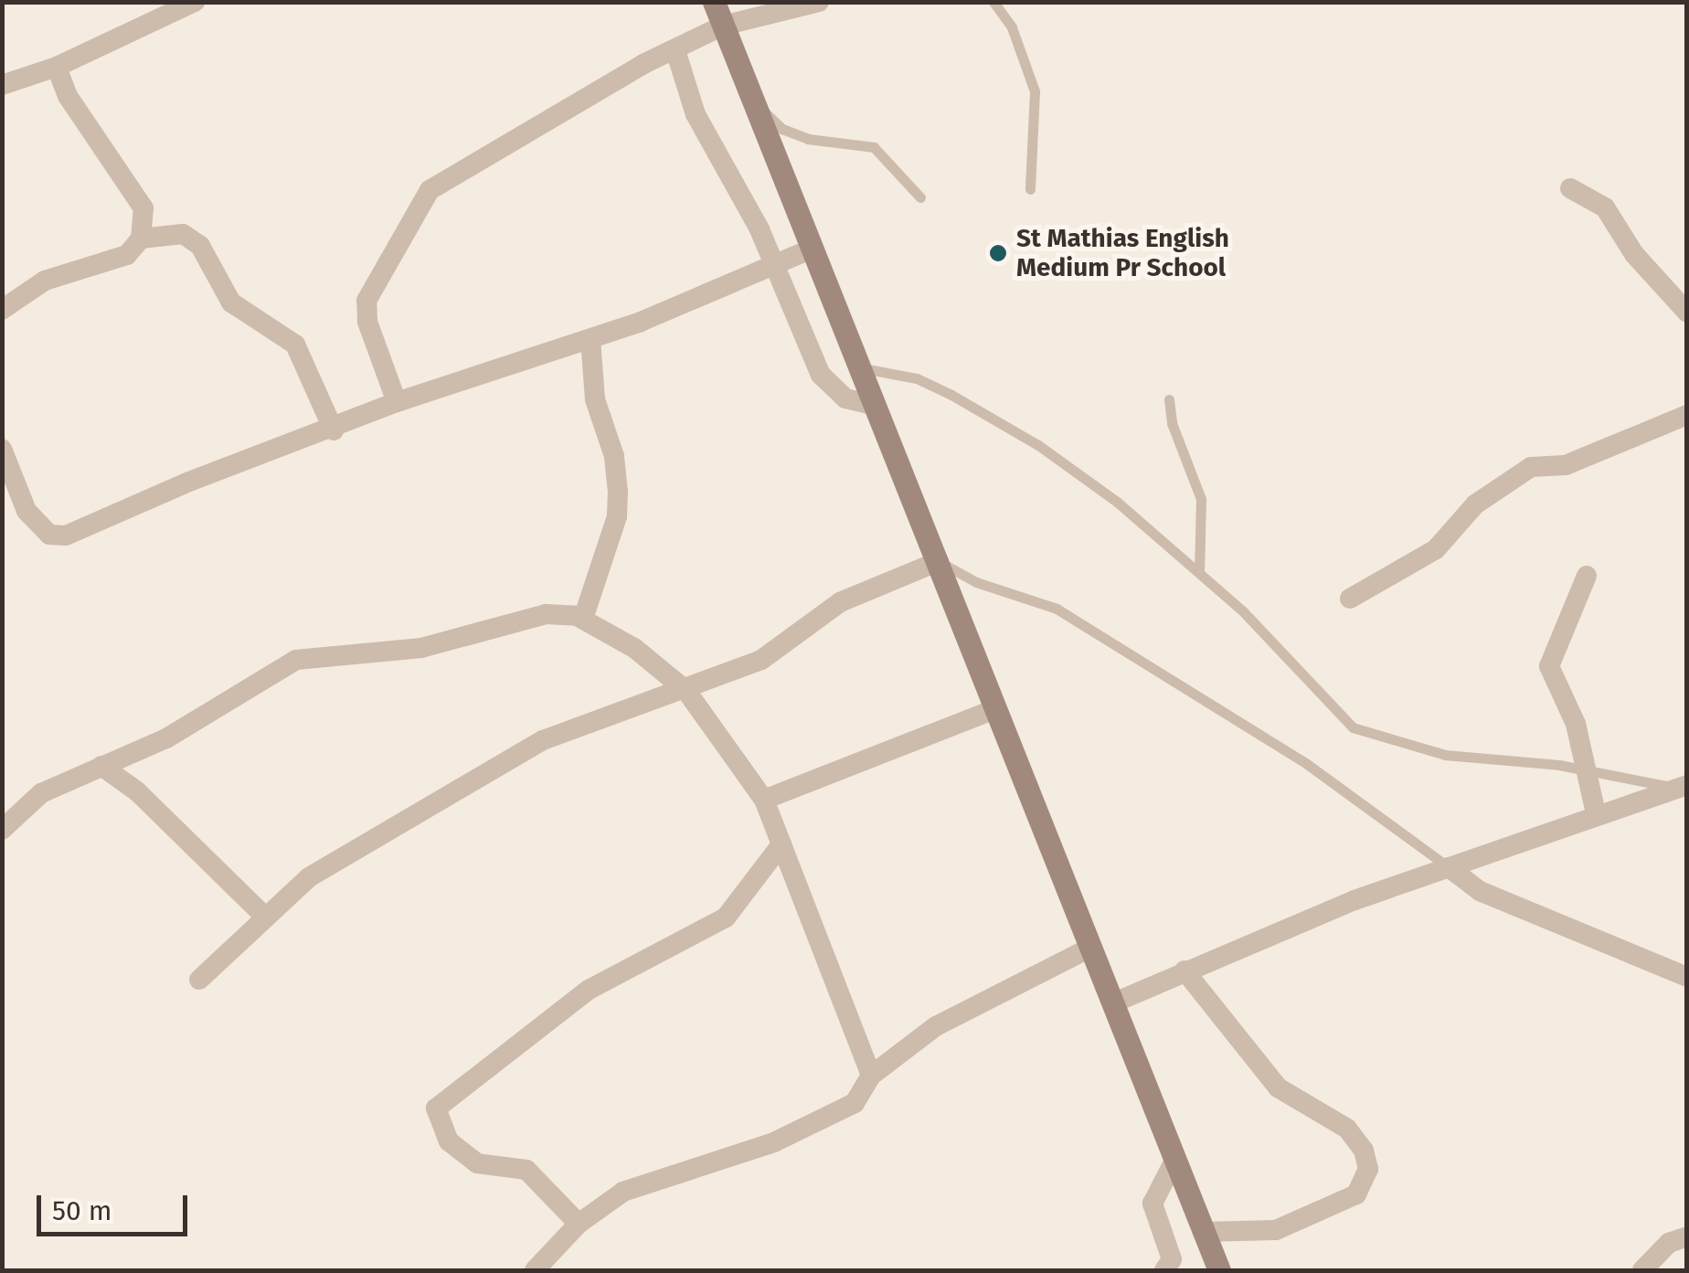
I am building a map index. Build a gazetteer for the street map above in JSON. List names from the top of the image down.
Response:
{
  "places": ["St Mathias English Medium Pr School"],
  "scale_bar": "50 m"
}
